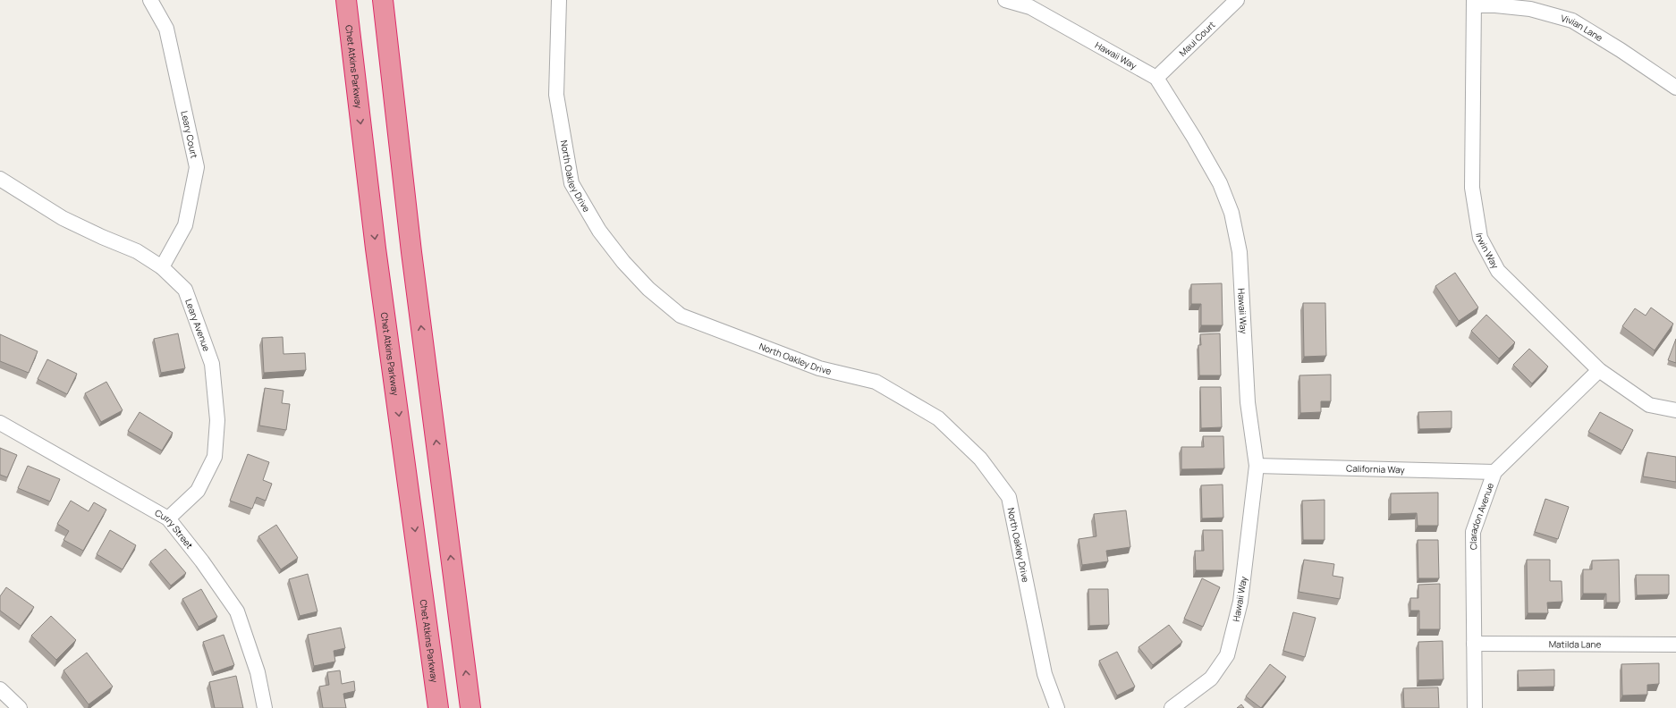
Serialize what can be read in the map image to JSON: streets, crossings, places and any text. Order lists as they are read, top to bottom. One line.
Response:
{"streets":{"highway":["Chet Atkins Parkway"],"street":["Vivian Lane","Maui Court","Hawaii Way","Leary Court","North Oakley Drive","Irwin Way","Leary Avenue","California Way","Claradon Avenue","Curry Street","Matilda Lane"]},"crossings":[["Vivian Lane","Irwin Way"],["Maui Court","Hawaii Way"],["Hawaii Way","California Way"],["Leary Court","Leary Avenue"],["Irwin Way","Claradon Avenue"],["Leary Avenue","Curry Street"],["California Way","Claradon Avenue"],["Claradon Avenue","Matilda Lane"]]}
